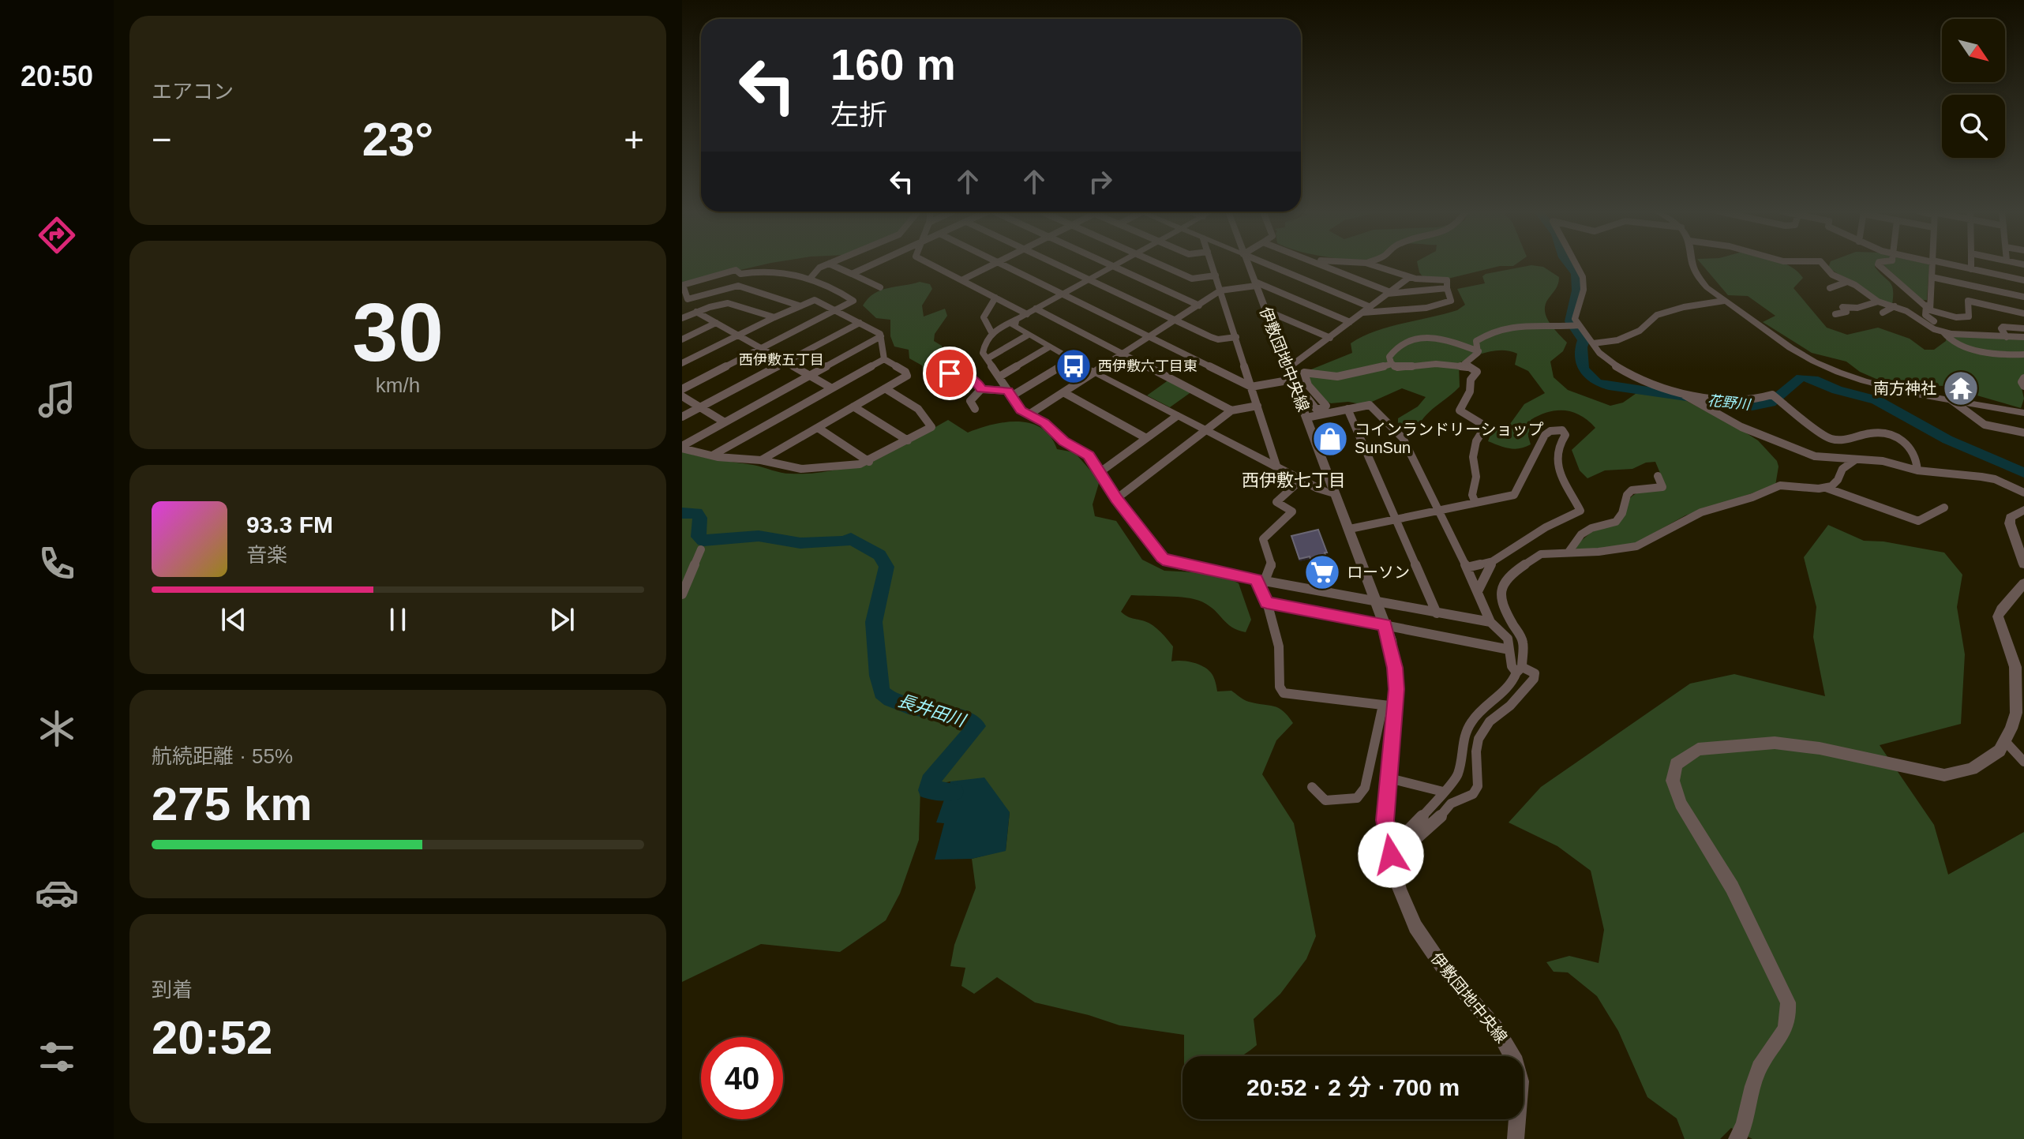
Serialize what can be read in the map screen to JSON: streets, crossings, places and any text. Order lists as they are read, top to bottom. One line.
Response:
{"streets":{"street":["伊敷団地中央線"]},"districts":["西伊敷五丁目","西伊敷七丁目"],"water":["花野川","長井田川"],"places":{"bus stop":["西伊敷六丁目東"],"temple":["南方神社"],"shop":["コインランドリーショップ SunSun"],"supermarket":["ローソン"]},"north":"bottom right","page":{"tabs":"20:50","tile":["エアコン",["30","km/h"],["航続距離 · 55%","275 km"],["到着","20:52"]],"turn":["160 m","左折"],"heat":["−","23°","+"],"song":["93.3 FM","音楽"],"limit":"40","trip":"20:52 · 2 分 · 700 m"}}
